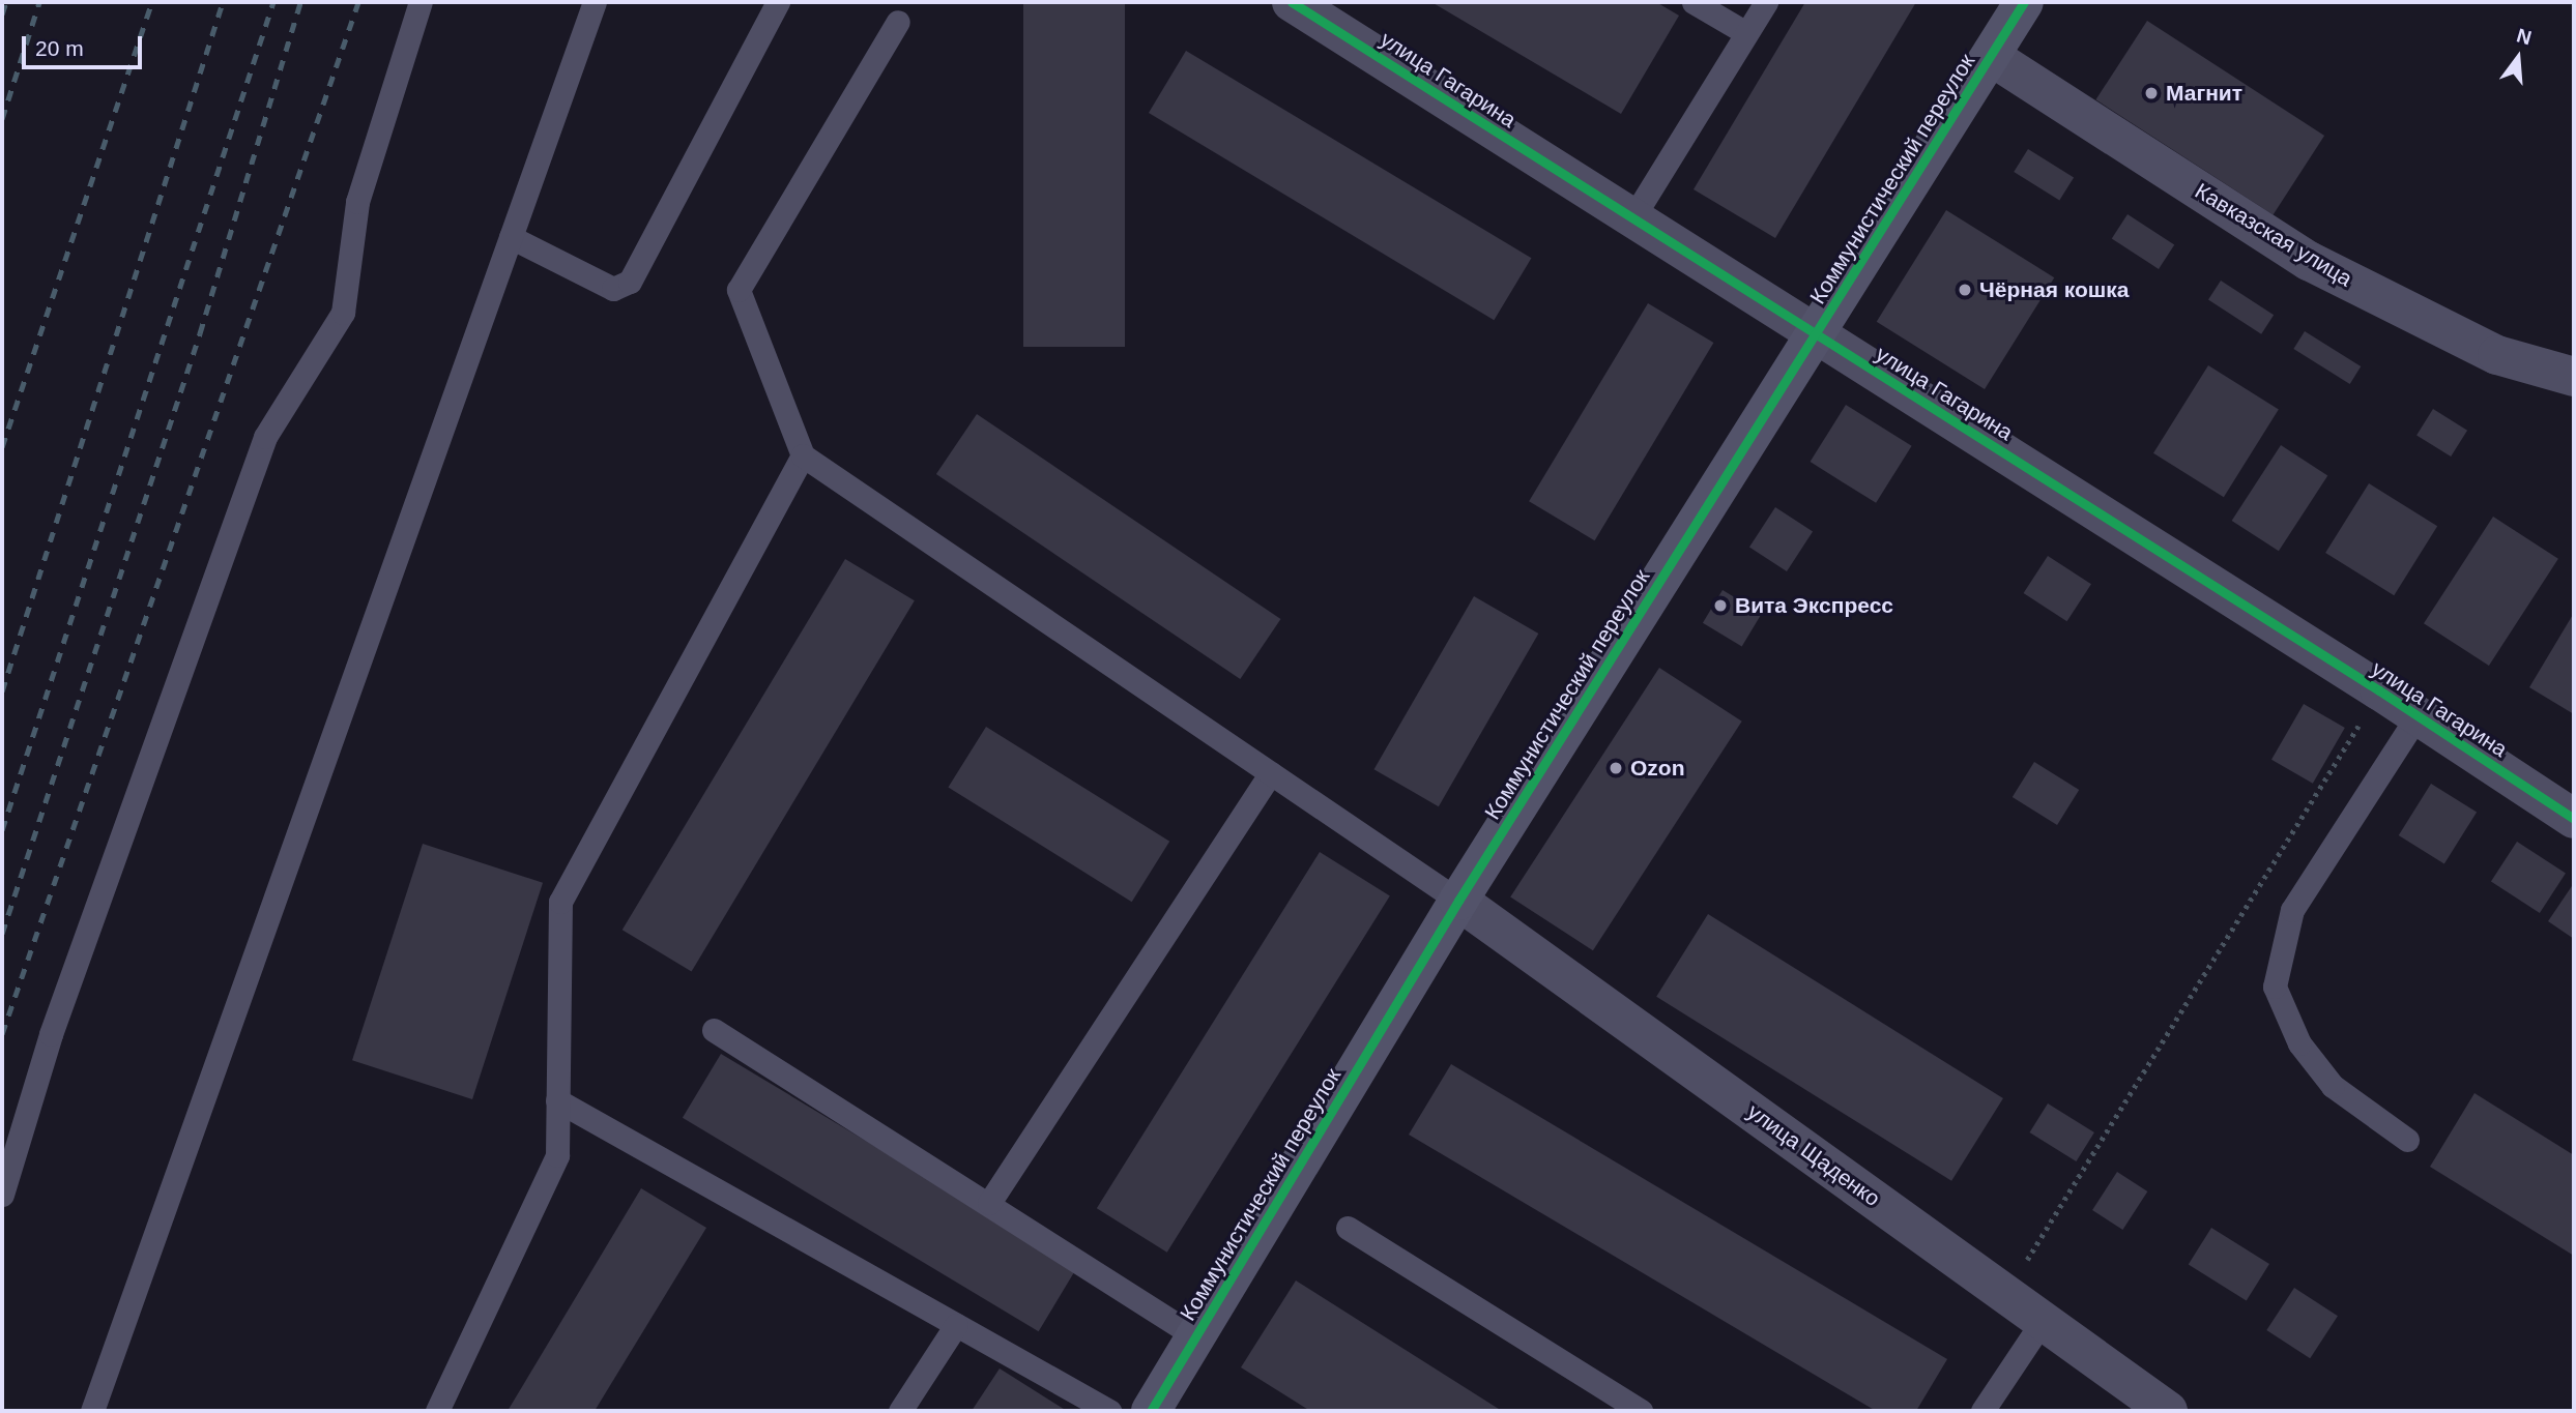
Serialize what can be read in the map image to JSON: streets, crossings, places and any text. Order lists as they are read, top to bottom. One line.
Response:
{"streets":{"street":["улица Гагарина","Коммунистический переулок","Кавказская улица","улица Щаденко"]},"crossings":[["улица Гагарина","Коммунистический переулок"],["Коммунистический переулок","Кавказская улица"],["Коммунистический переулок","улица Щаденко"]],"places":["Магнит","Чёрная кошка","Вита Экспресс","Ozon"],"scale_bar":"20 m","north":"top"}
